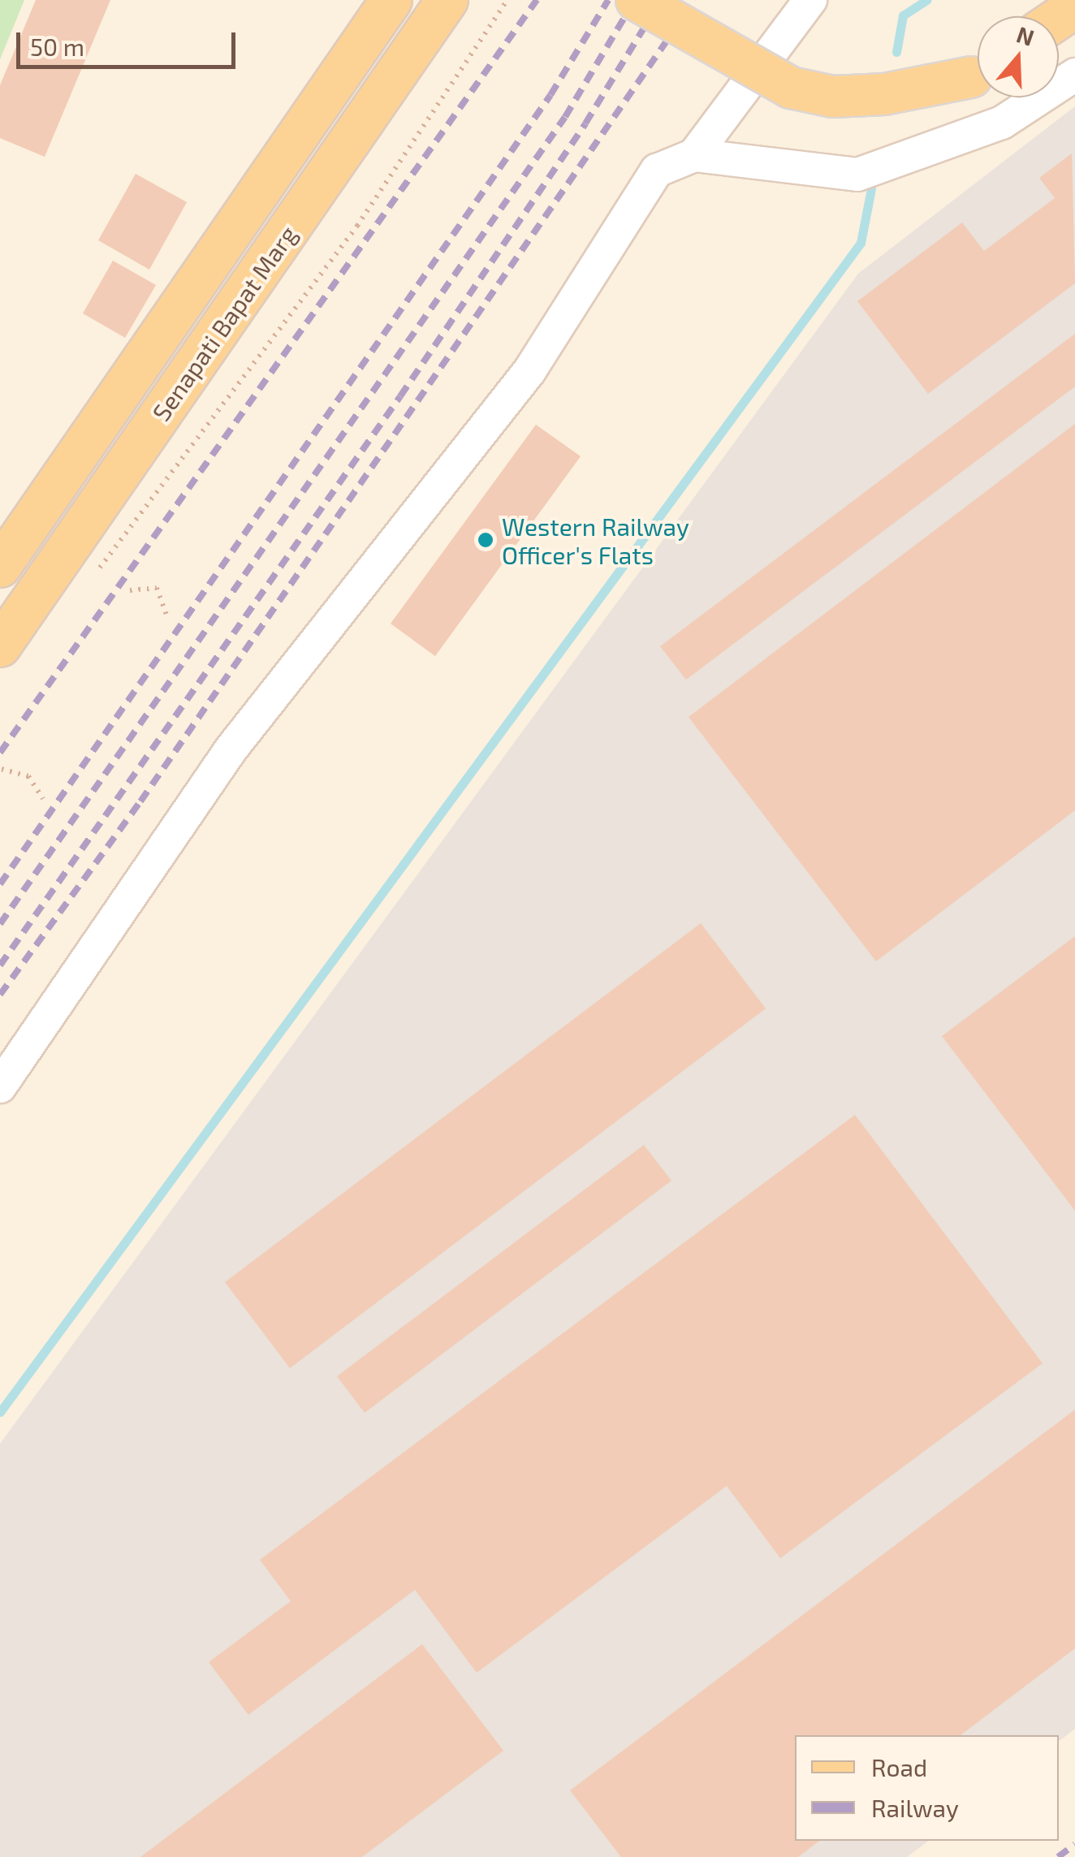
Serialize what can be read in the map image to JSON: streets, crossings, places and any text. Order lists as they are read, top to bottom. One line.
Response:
{"streets":{"main road":["Senapati Bapat Marg"]},"places":["Western Railway Officer's Flats"],"legend":["Road","Railway"],"scale_bar":"50 m","north":"top"}
